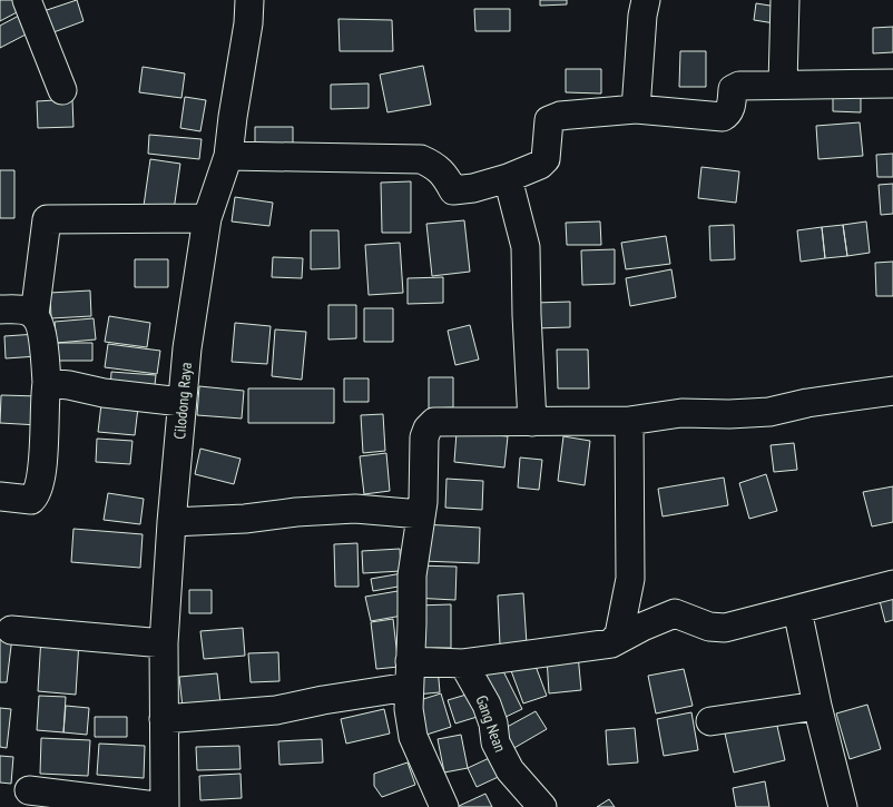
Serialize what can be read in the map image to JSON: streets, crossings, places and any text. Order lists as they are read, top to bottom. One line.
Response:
{"streets":{"street":["Cilodong Raya","Gang Nean"]}}
